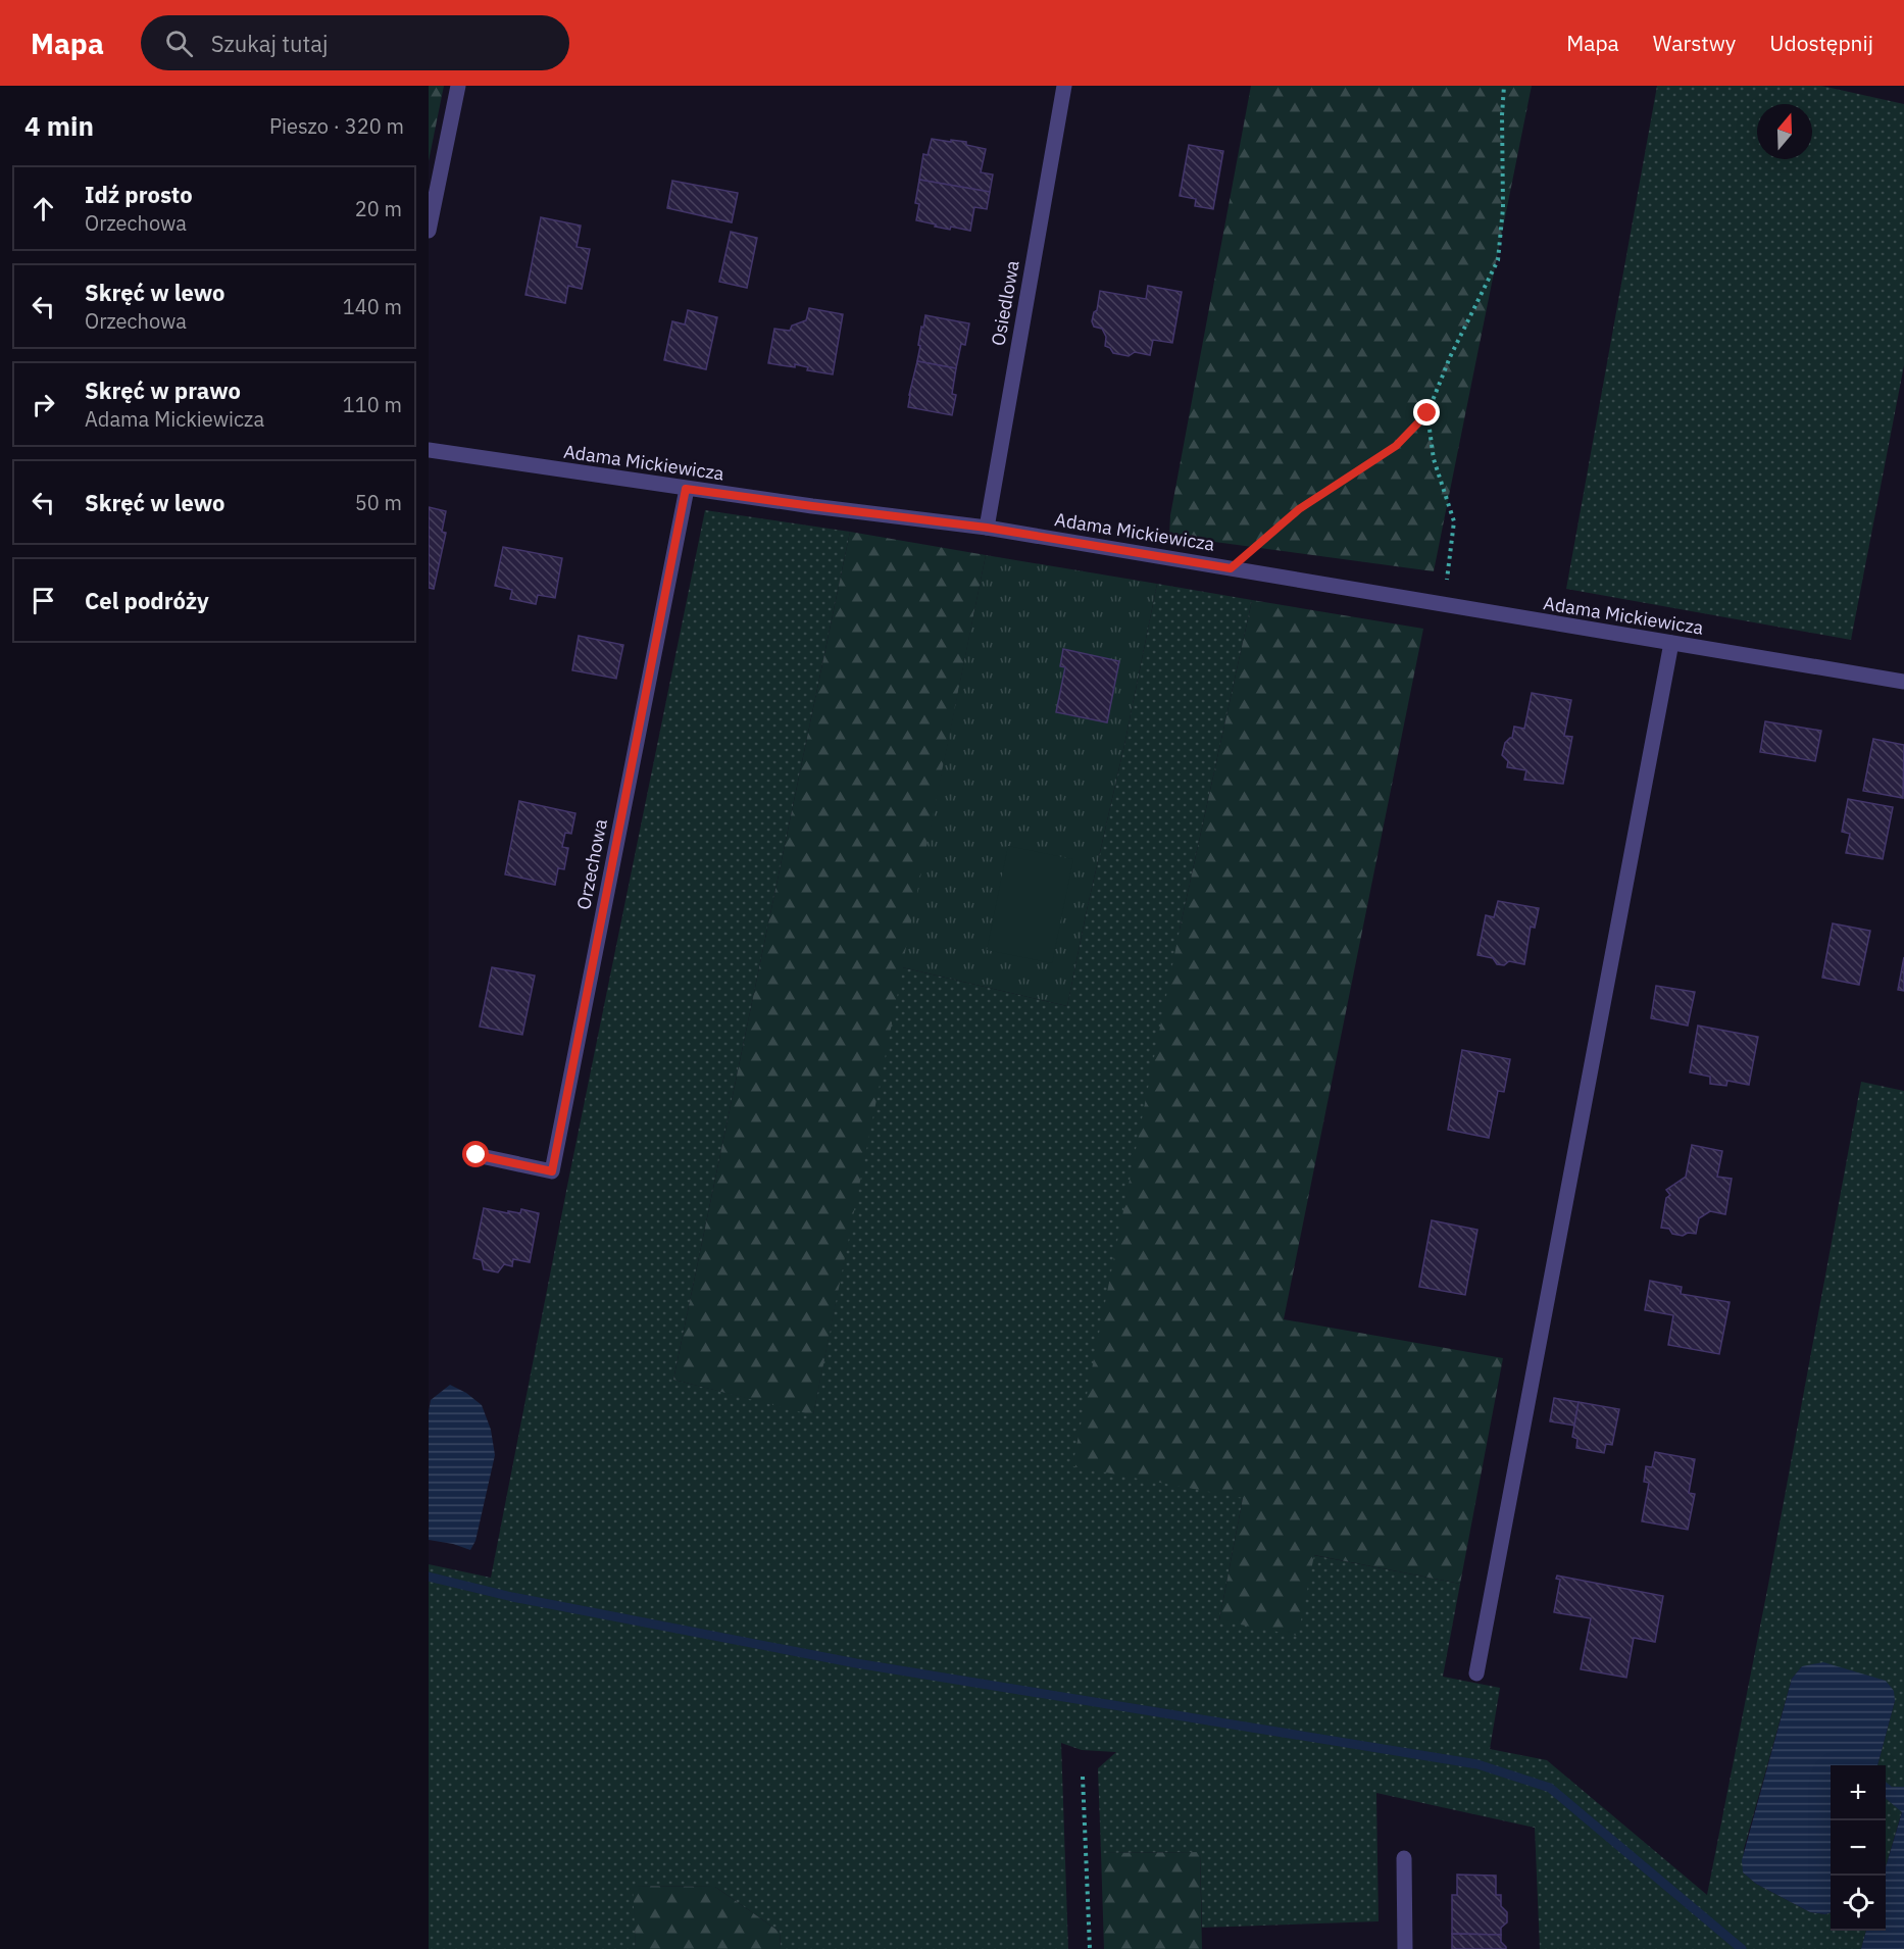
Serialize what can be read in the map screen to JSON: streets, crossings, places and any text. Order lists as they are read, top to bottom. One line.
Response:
{"streets":{"street":["Osiedlowa","Adama Mickiewicza","Orzechowa"]},"crossings":[["Osiedlowa","Adama Mickiewicza"],["Adama Mickiewicza","Orzechowa"]],"north":"top","page":{"header":"Mapa","search":"Szukaj tutaj","nav":["Mapa","Warstwy","Udostępnij"],"heading":["4 min","Pieszo · 320 m"],"list":[["Idź prosto","Orzechowa","20 m"],["Skręć w lewo","Orzechowa","140 m"],["Skręć w prawo","Adama Mickiewicza","110 m"],["Skręć w lewo","50 m"],"Cel podróży"],"map_buttons":["+","−"]}}
